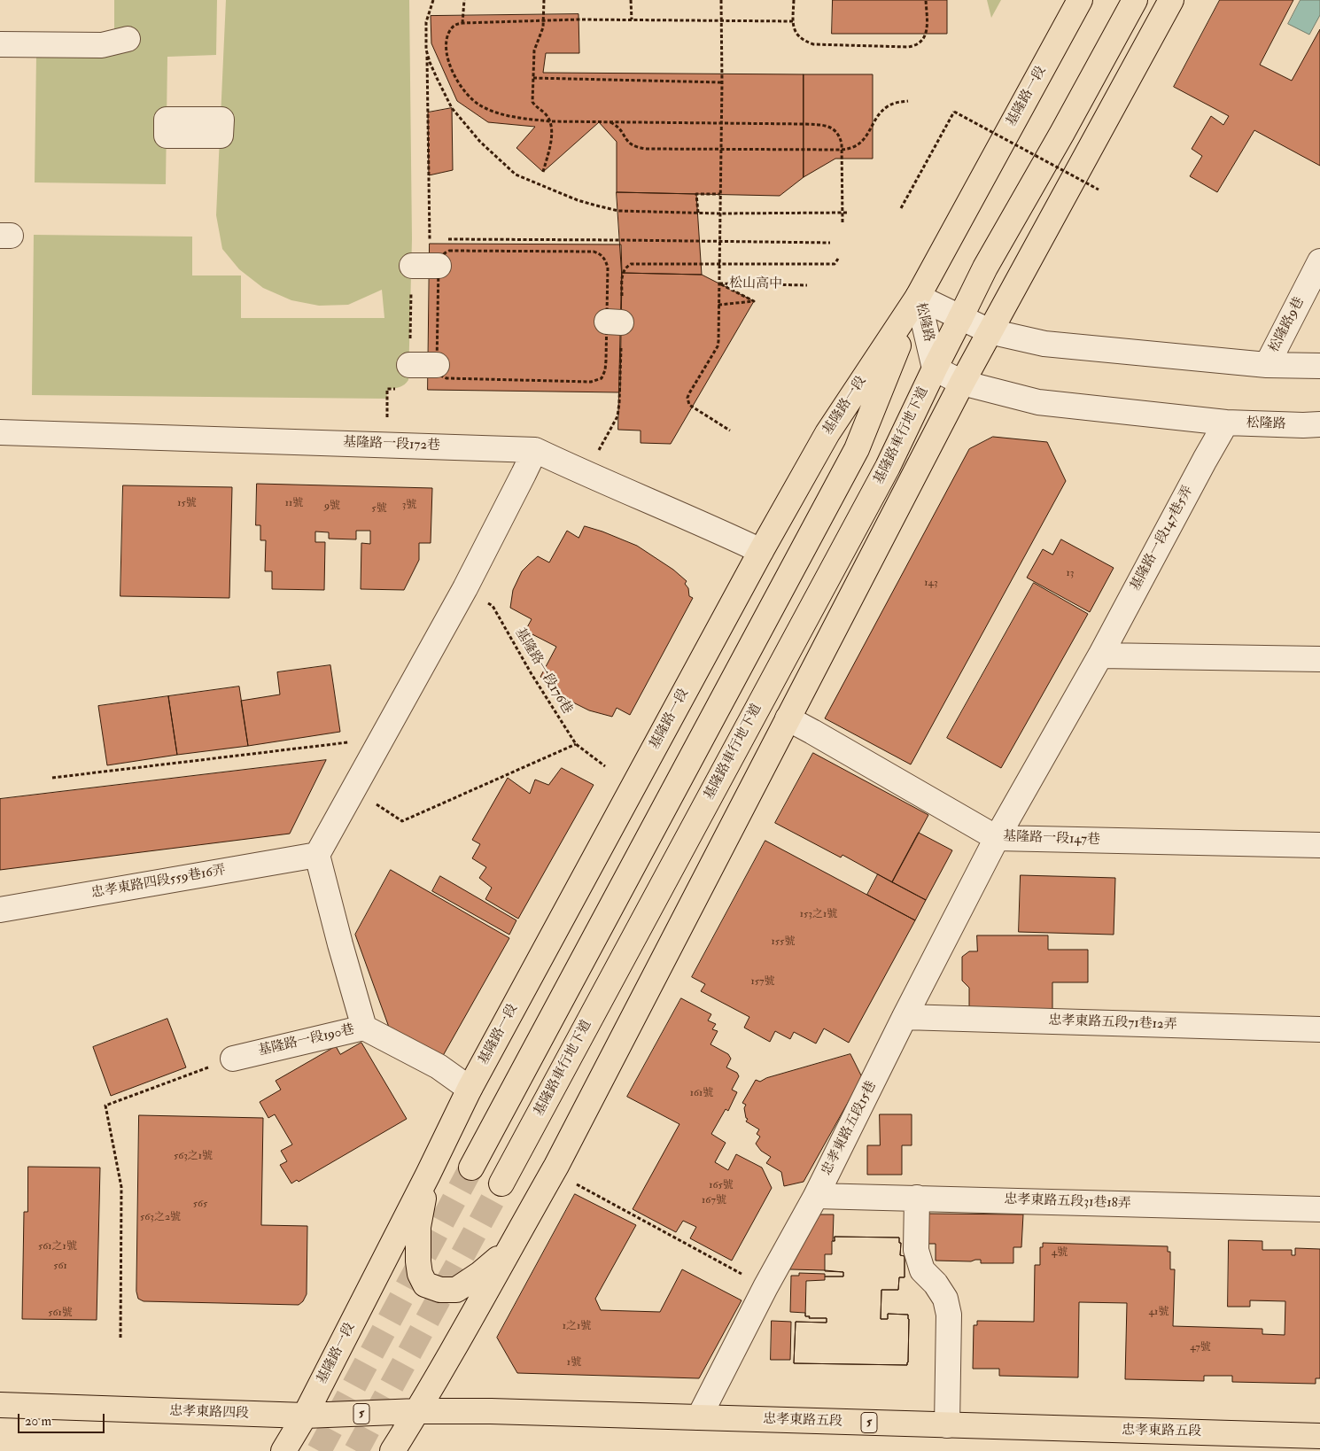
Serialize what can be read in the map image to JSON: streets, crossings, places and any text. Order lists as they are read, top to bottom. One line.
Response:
{"streets":{"main road":["基隆路一段","基隆路車行地下道","忠孝東路四段","5","忠孝東路五段"],"street":["松隆路","松隆路9巷","基隆路一段172巷","基隆路一段147巷5弄","基隆路一段147巷","忠孝東路四段559巷16弄","忠孝東路五段71巷12弄","基隆路一段190巷","忠孝東路五段15巷","忠孝東路五段31巷18弄"],"path":["松山高中","基隆路一段176巷"]},"crossings":[["基隆路一段","松隆路"],["基隆路一段","基隆路一段172巷"],["基隆路一段","基隆路一段190巷"],["基隆路一段","忠孝東路四段"],["松隆路","松隆路9巷"],["松隆路","基隆路車行地下道"],["松隆路","基隆路一段147巷5弄"],["基隆路一段147巷5弄","基隆路一段147巷"],["基隆路一段147巷5弄","忠孝東路五段15巷"],["基隆路一段147巷","忠孝東路五段15巷"],["忠孝東路五段71巷12弄","忠孝東路五段15巷"],["忠孝東路五段15巷","忠孝東路五段31巷18弄"],["忠孝東路五段15巷","忠孝東路五段"],["忠孝東路四段","忠孝東路五段"]],"house_numbers":["15號","11號","3號","9號","5號","13","143","153之1號","155號","157號","161號","563之1號","165號","167號","565","563之2號","561之1號","4號","561","41號","561號","1之1號","47號","1號"],"scale_bar":"20 m"}
